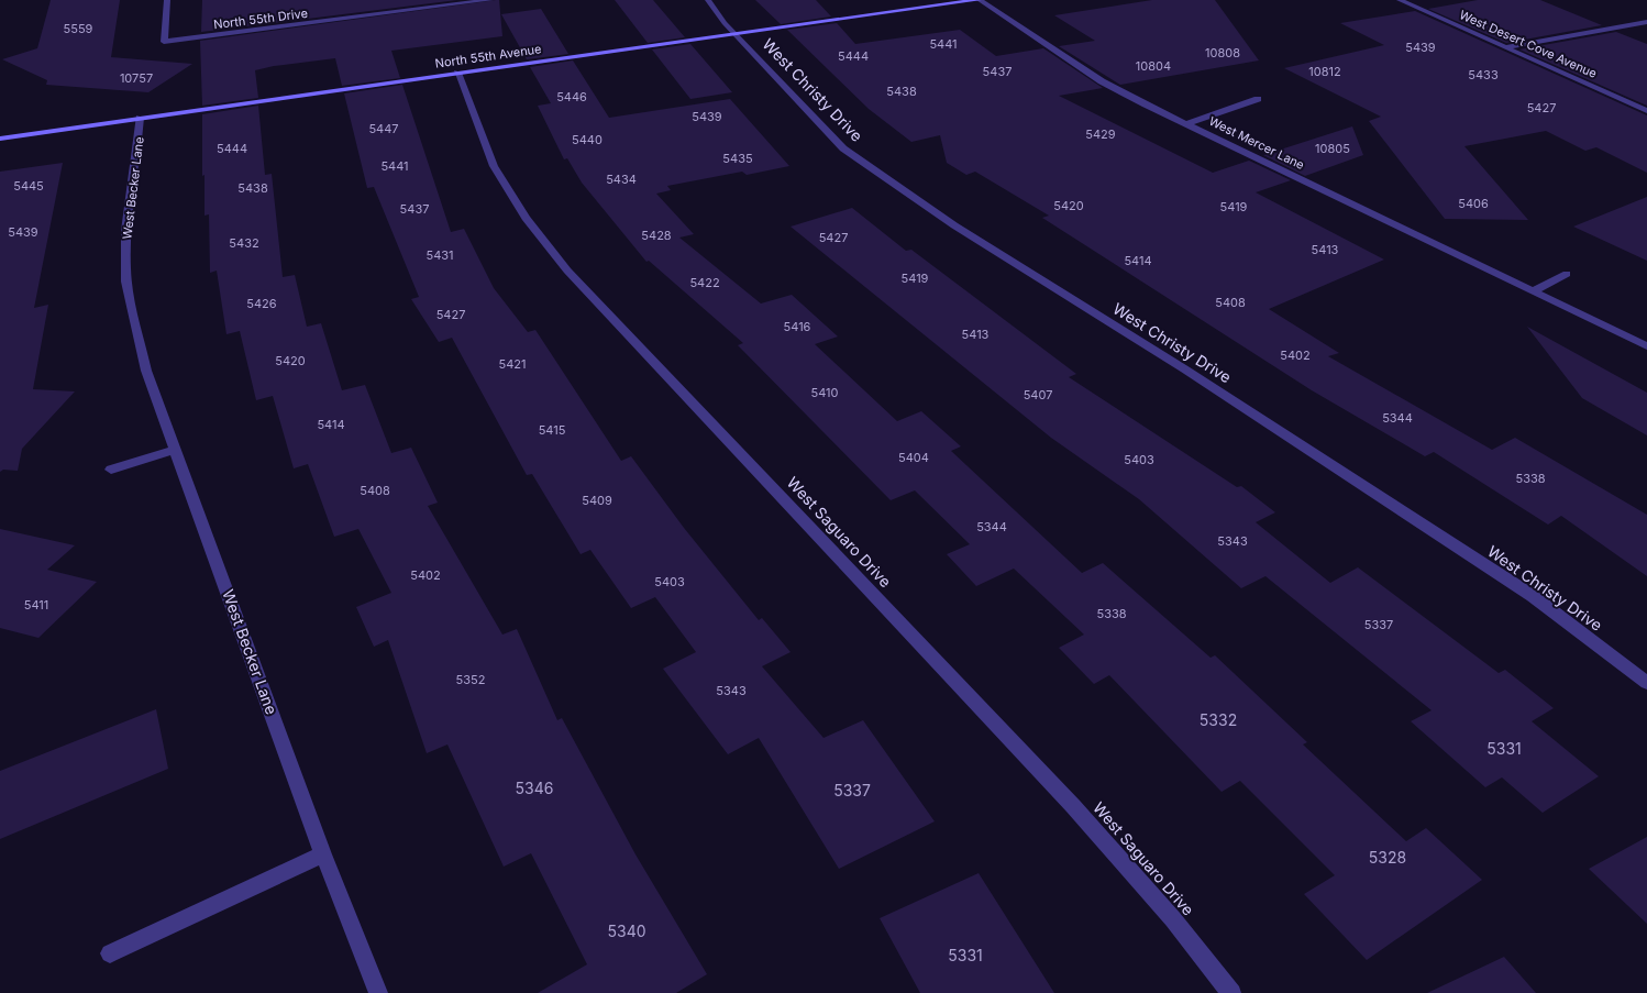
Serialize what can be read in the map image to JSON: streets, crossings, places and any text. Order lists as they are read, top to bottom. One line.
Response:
{"streets":{"street":["North 55th Drive","West Desert Cove Avenue","North 55th Avenue","West Christy Drive","West Mercer Lane","West Becker Lane","West Saguaro Drive"]},"crossings":[["North 55th Avenue","West Christy Drive"],["North 55th Avenue","West Mercer Lane"],["North 55th Avenue","West Becker Lane"],["North 55th Avenue","West Saguaro Drive"]],"house_numbers":["5559","5441","5439","10808","5444","10804","5437","10812","5433","10757","5438","5446","5427","5439","5447","5429","5440","5444","10805","5435","5441","5434","5445","5438","5406","5420","5419","5437","5439","5428","5427","5432","5413","5431","5414","5419","5422","5408","5426","5427","5416","5413","5402","5420","5421","5410","5407","5344","5414","5415","5404","5403","5338","5408","5409","5344","5343","5402","5403","5411","5338","5337","5352","5343","5332","5331","5346","5337","5328","5340","5331"]}
